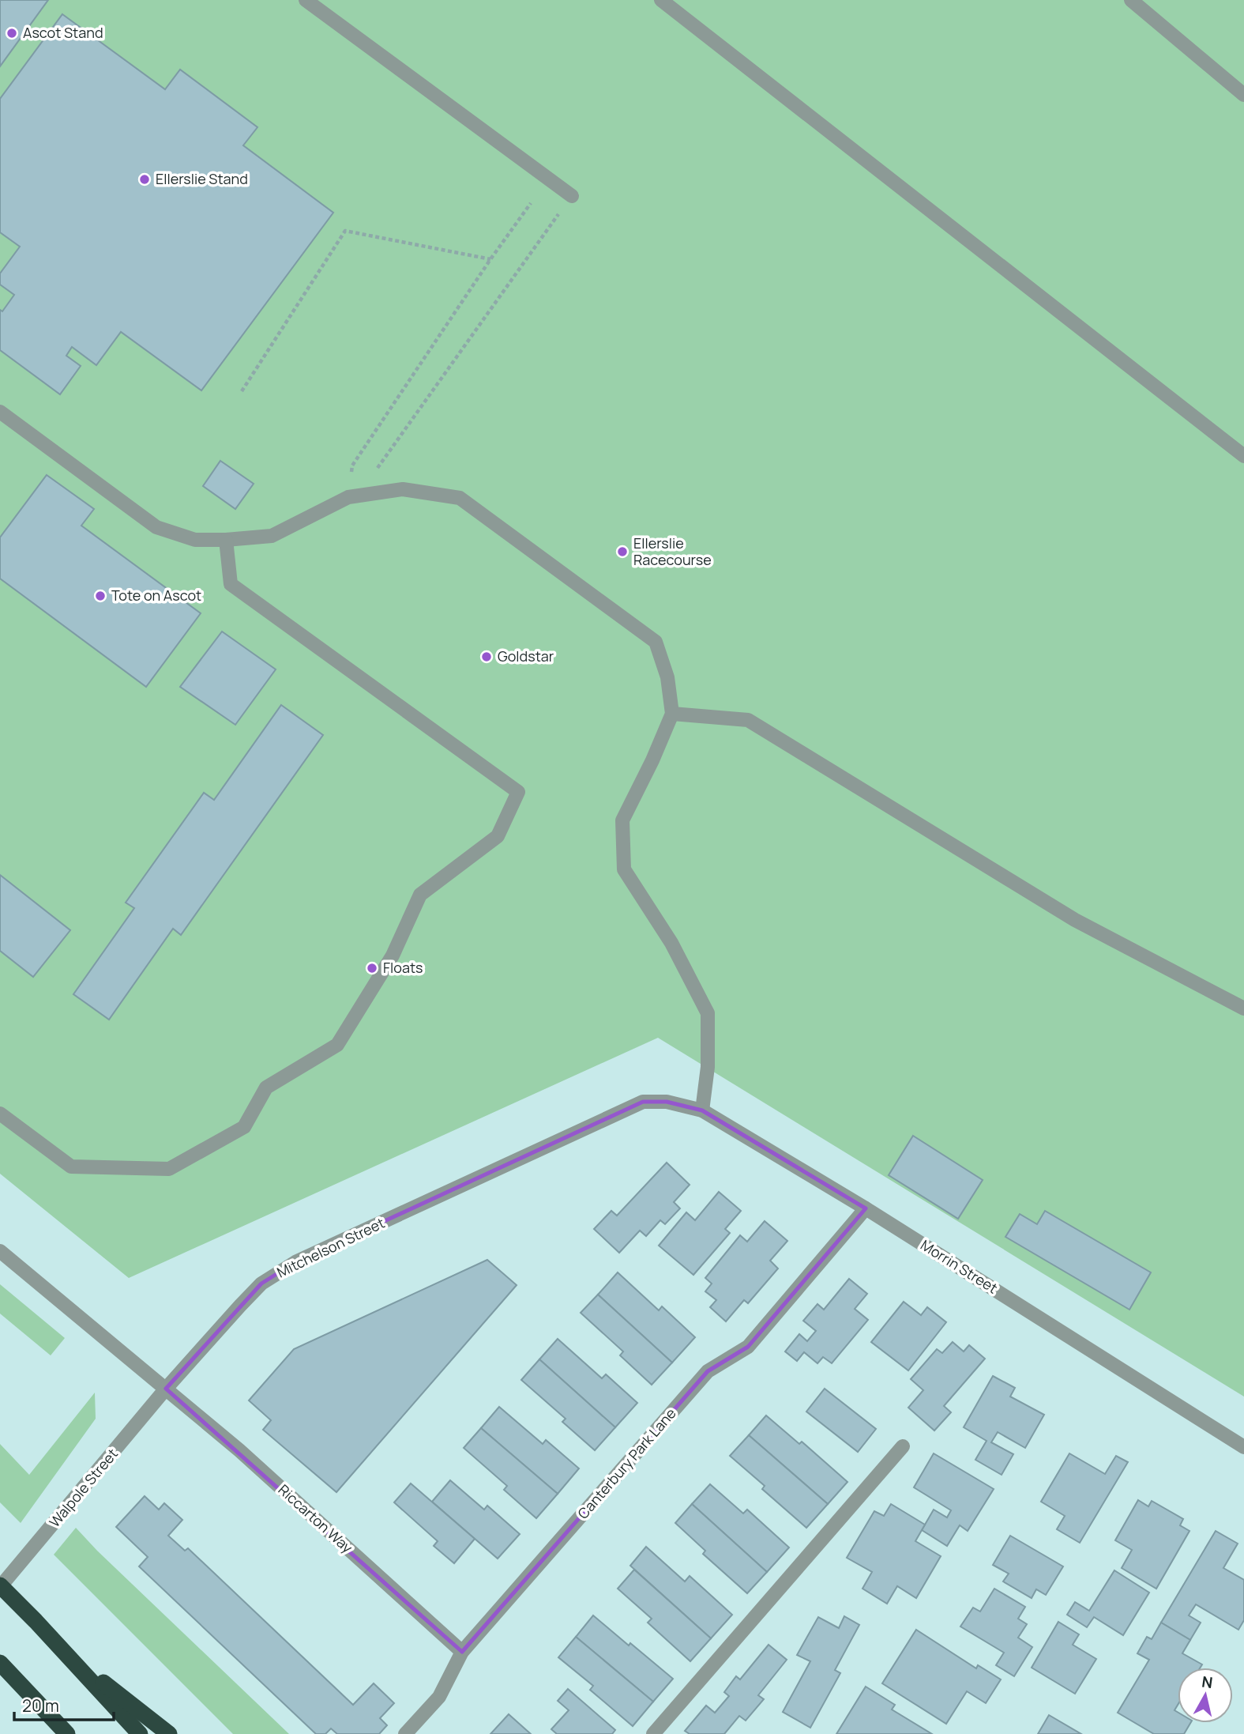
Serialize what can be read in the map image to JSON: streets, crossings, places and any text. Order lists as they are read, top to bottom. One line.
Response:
{"streets":{"street":["Mitchelson Street","Morrin Street","Canterbury Park Lane","Walpole Street","Riccarton Way"]},"crossings":[["Mitchelson Street","Morrin Street"],["Mitchelson Street","Walpole Street"],["Mitchelson Street","Riccarton Way"],["Morrin Street","Canterbury Park Lane"],["Canterbury Park Lane","Riccarton Way"],["Walpole Street","Riccarton Way"]],"places":["Ascot Stand","Ellerslie Stand","Ellerslie Racecourse","Tote on Ascot","Goldstar","Floats"],"scale_bar":"20 m","north":"top"}
